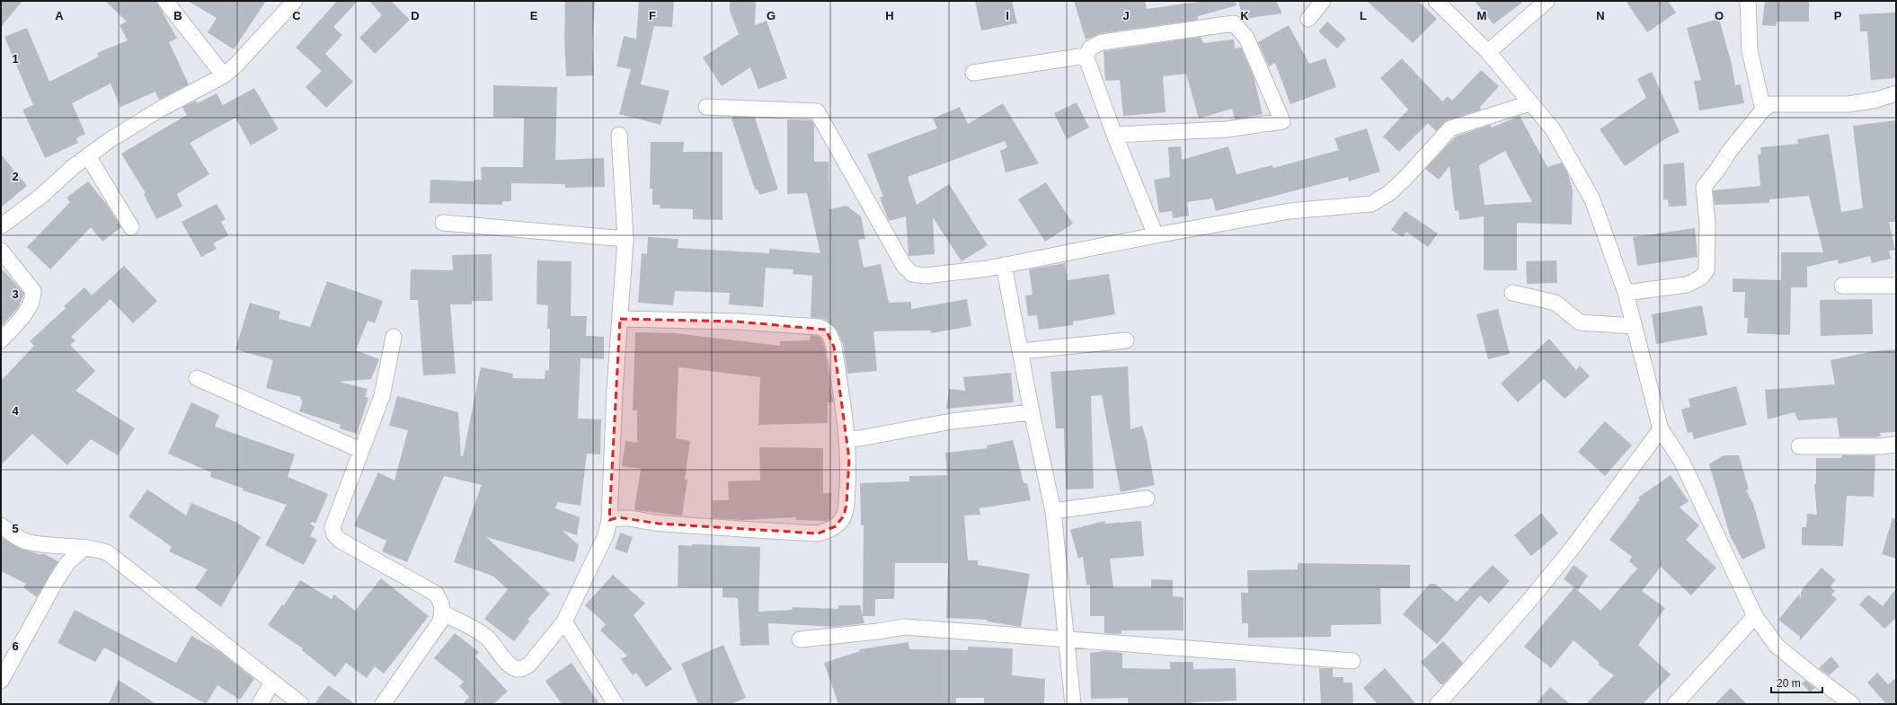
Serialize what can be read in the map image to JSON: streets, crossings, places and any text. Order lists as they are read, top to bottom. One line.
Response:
{"scale_bar":"20 m","grid":{"columns":["A","B","C","D","E","F","G","H","I","J","K","L","M","N","O","P"],"rows":["1","2","3","4","5","6"]}}
